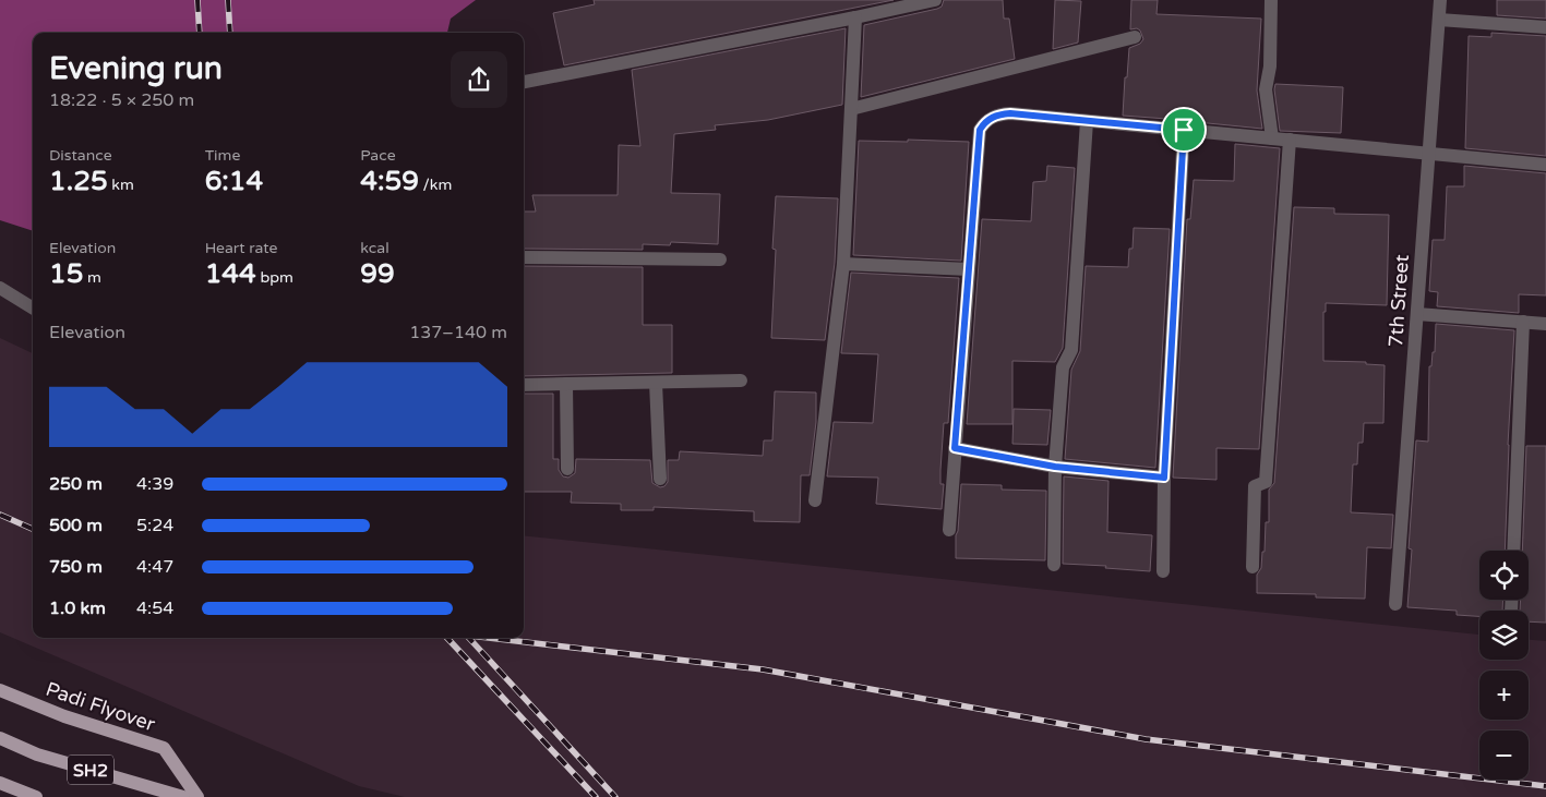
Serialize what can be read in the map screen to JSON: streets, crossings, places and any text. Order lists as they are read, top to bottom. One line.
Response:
{"streets":{"main road":["Padi Flyover","SH2"],"street":["7th Street"]},"page":{"heading":["Evening run","18:22 · 5 × 250 m"],"stats":[["Distance","1.25 km"],["Time","6:14"],["Pace","4:59 /km"],["Elevation","15 m"],["Heart rate","144 bpm"],["kcal","99"]],"chart":["Elevation","137–140 m"],"list":[{"name":"250 m","note":"4:39"},{"name":"500 m","note":"5:24"},{"name":"750 m","note":"4:47"},{"name":"1.0 km","note":"4:54"}],"map_buttons":["+","−"]}}
